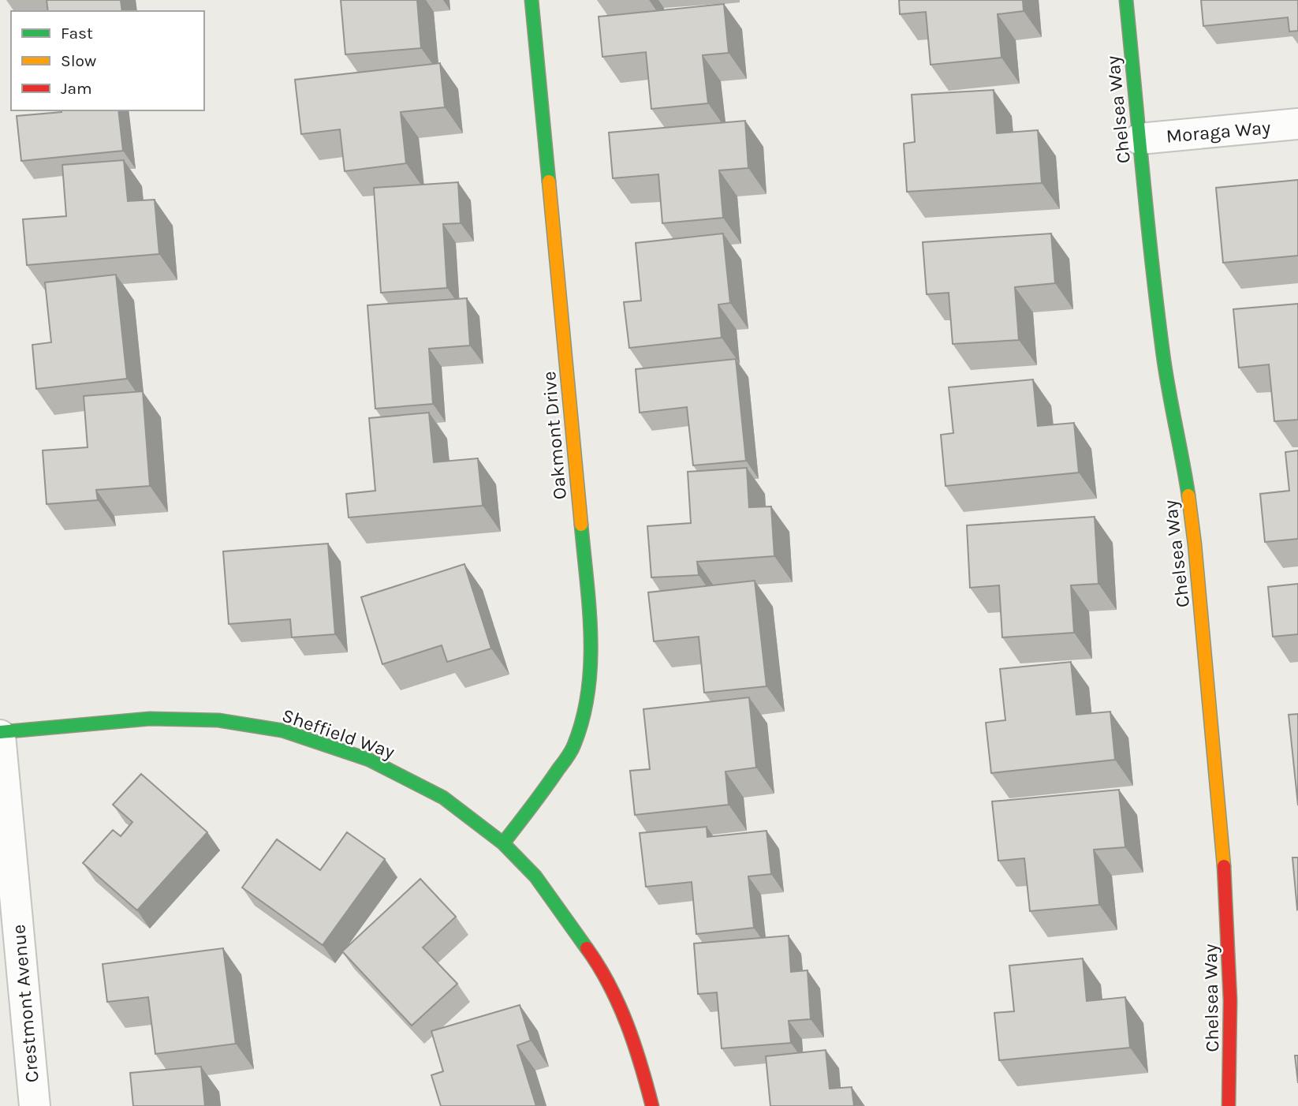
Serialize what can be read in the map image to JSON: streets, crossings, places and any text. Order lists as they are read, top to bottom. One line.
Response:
{"streets":{"street":["Chelsea Way","Moraga Way","Oakmont Drive","Sheffield Way","Crestmont Avenue"]},"crossings":[["Chelsea Way","Moraga Way"],["Oakmont Drive","Sheffield Way"],["Sheffield Way","Crestmont Avenue"]],"legend":["Fast","Slow","Jam"]}
